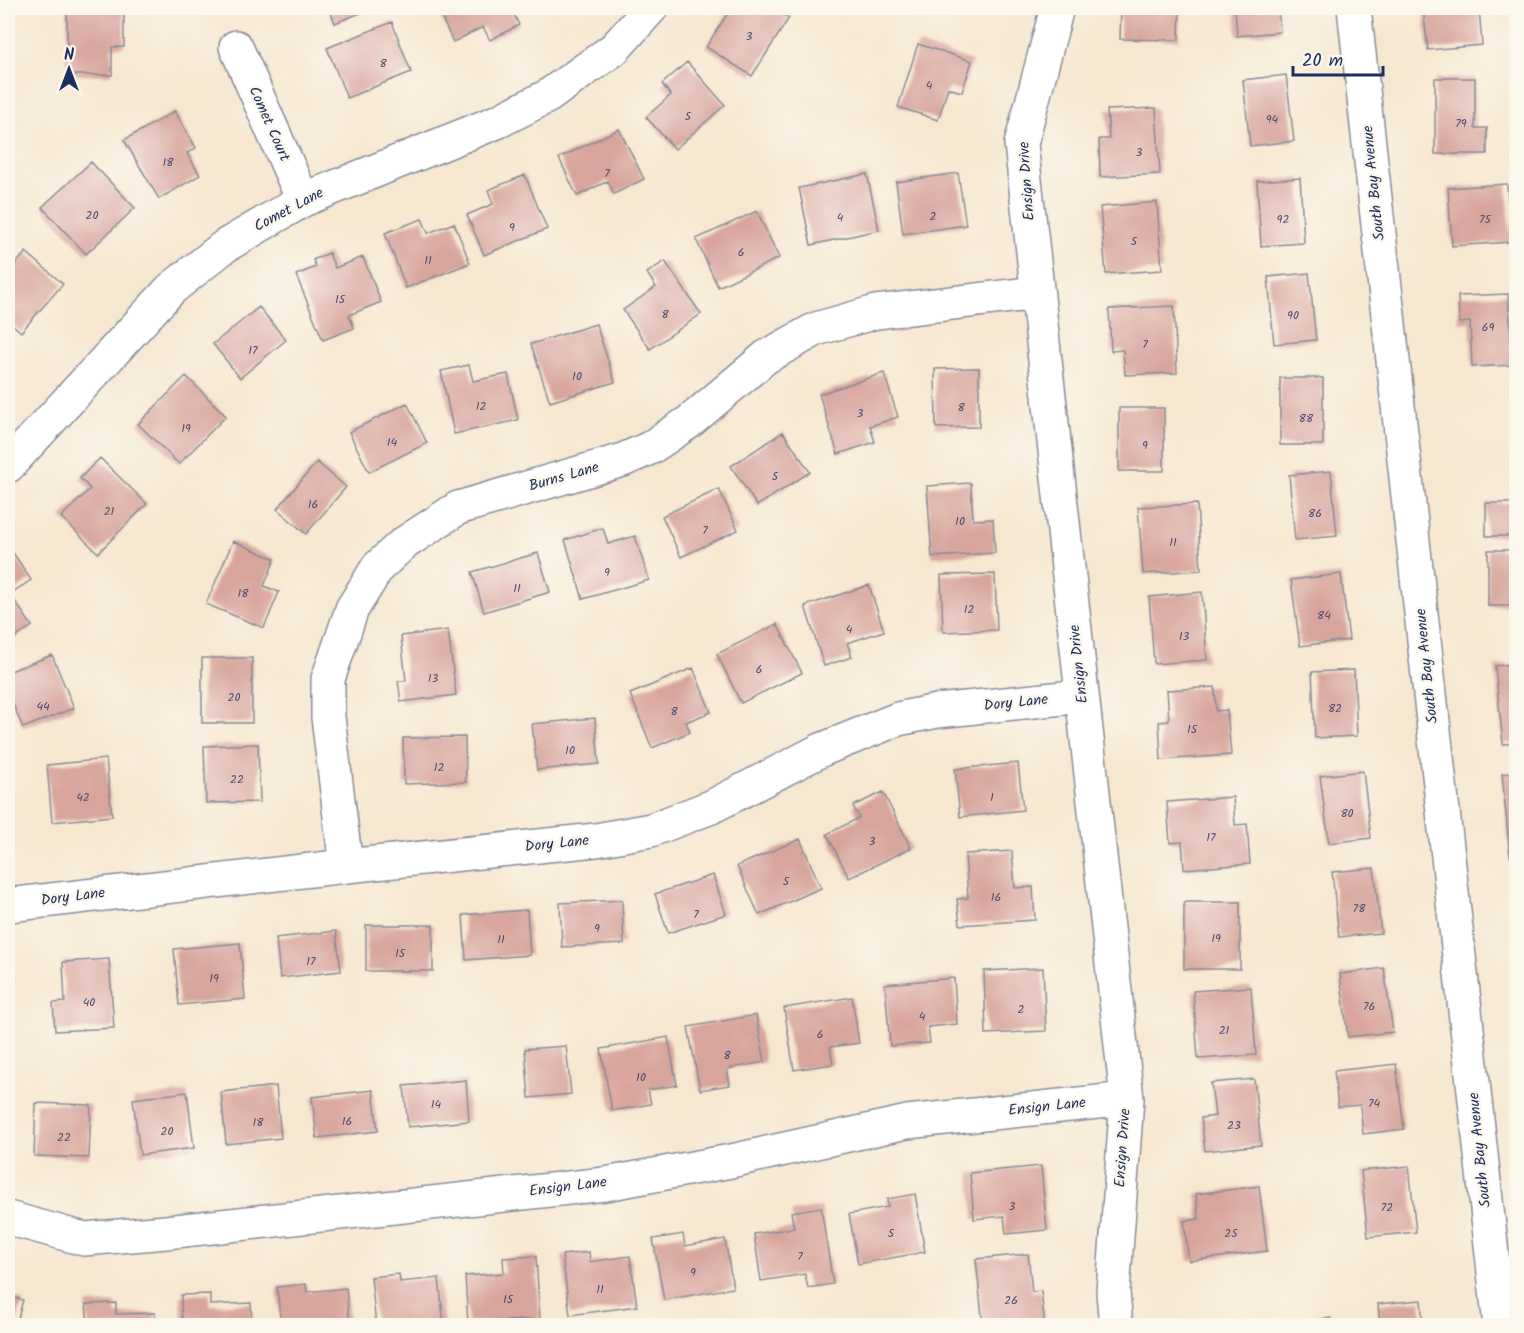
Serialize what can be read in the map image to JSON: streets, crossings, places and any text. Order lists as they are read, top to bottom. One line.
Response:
{"streets":{"street":["Comet Court","Ensign Drive","South Bay Avenue","Comet Lane","Burns Lane","Dory Lane","Ensign Lane"]},"crossings":[["Comet Court","Comet Lane"],["Ensign Drive","Burns Lane"],["Ensign Drive","Dory Lane"],["Ensign Drive","Ensign Lane"],["Burns Lane","Dory Lane"]],"house_numbers":["3","8","4","5","94","79","3","18","7","20","2","4","92","75","9","5","6","11","15","8","90","69","7","17","10","12","8","3","88","19","14","9","5","16","21","86","10","7","11","9","11","18","12","84","4","13","6","13","20","44","82","8","15","10","12","22","42","1","80","17","3","5","16","78","7","9","19","11","15","17","19","40","76","2","4","21","6","8","10","74","14","16","18","23","20","22","3","72","5","25","7","9","11","15","26"],"scale_bar":"20 m","north":"top"}
